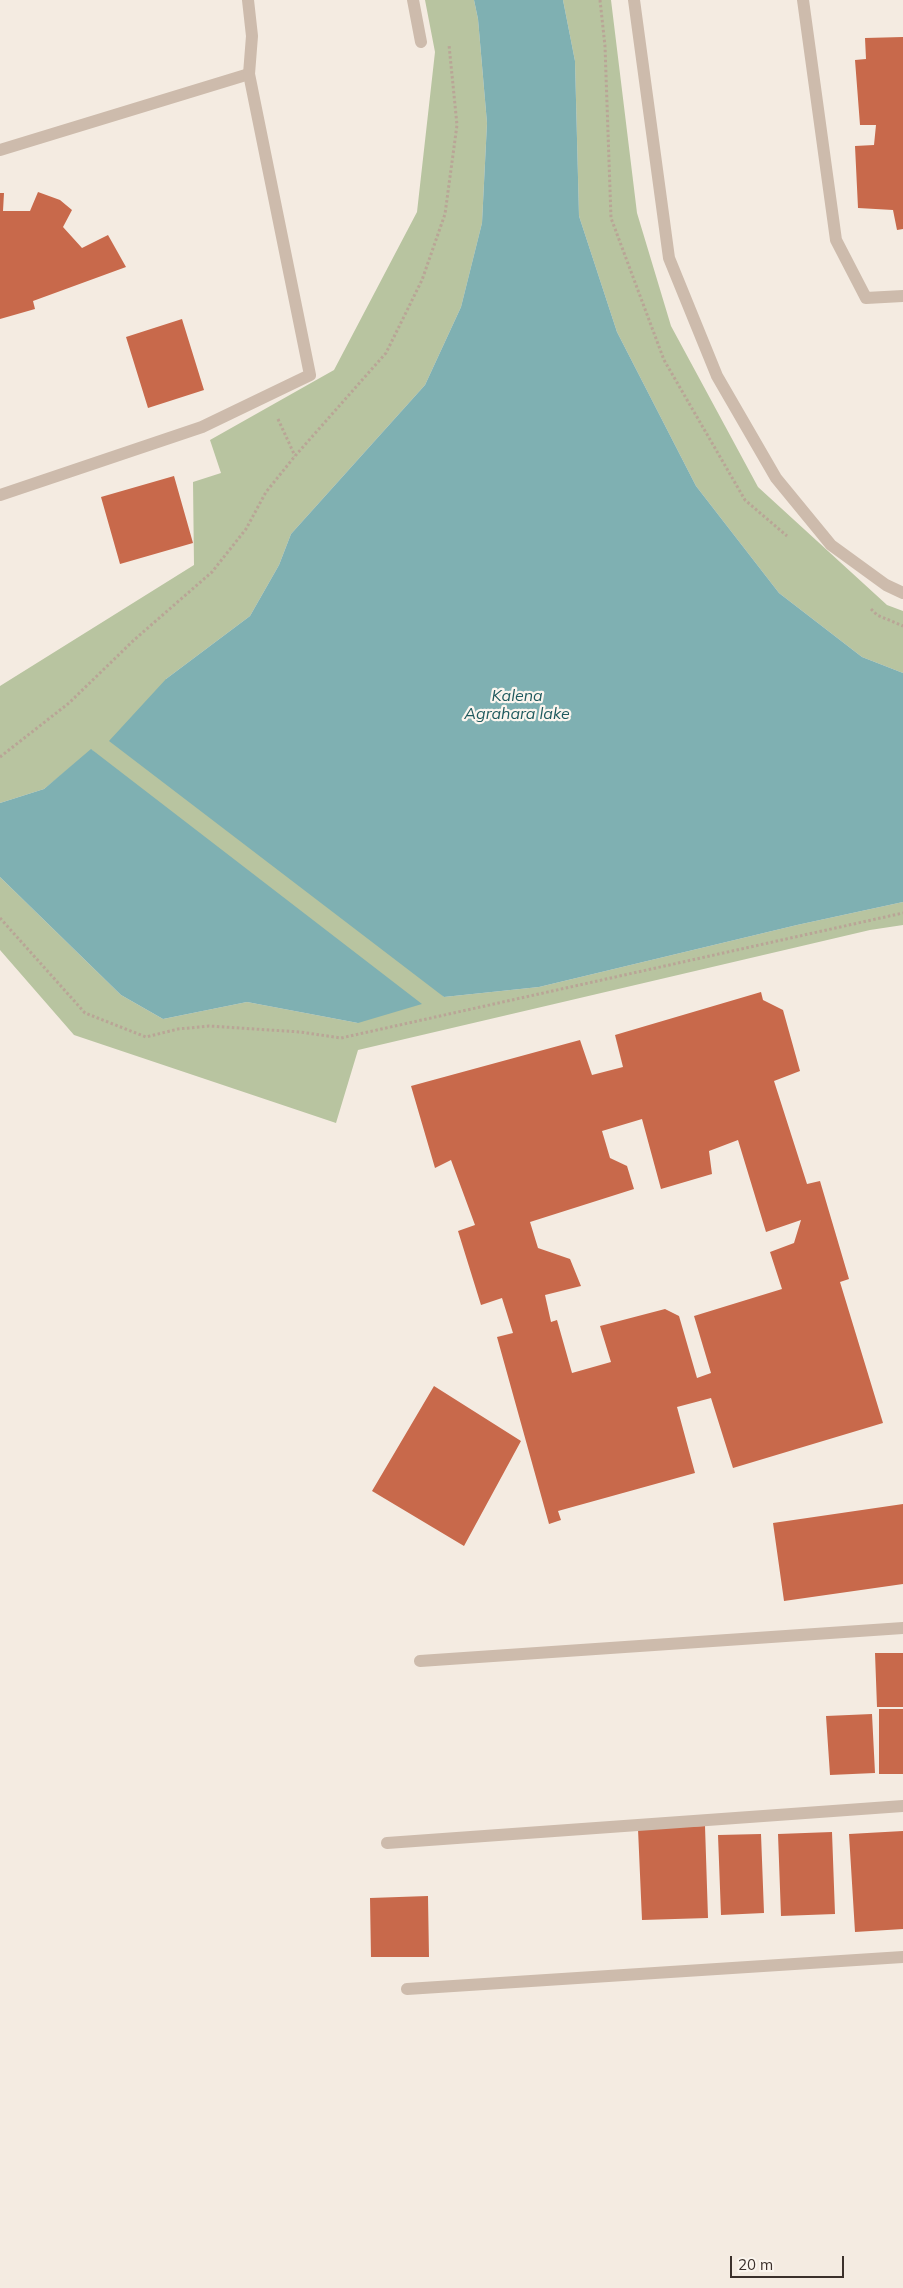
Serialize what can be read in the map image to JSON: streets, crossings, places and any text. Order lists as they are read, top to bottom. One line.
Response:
{"water":["Kalena Agrahara lake"],"scale_bar":"20 m"}
